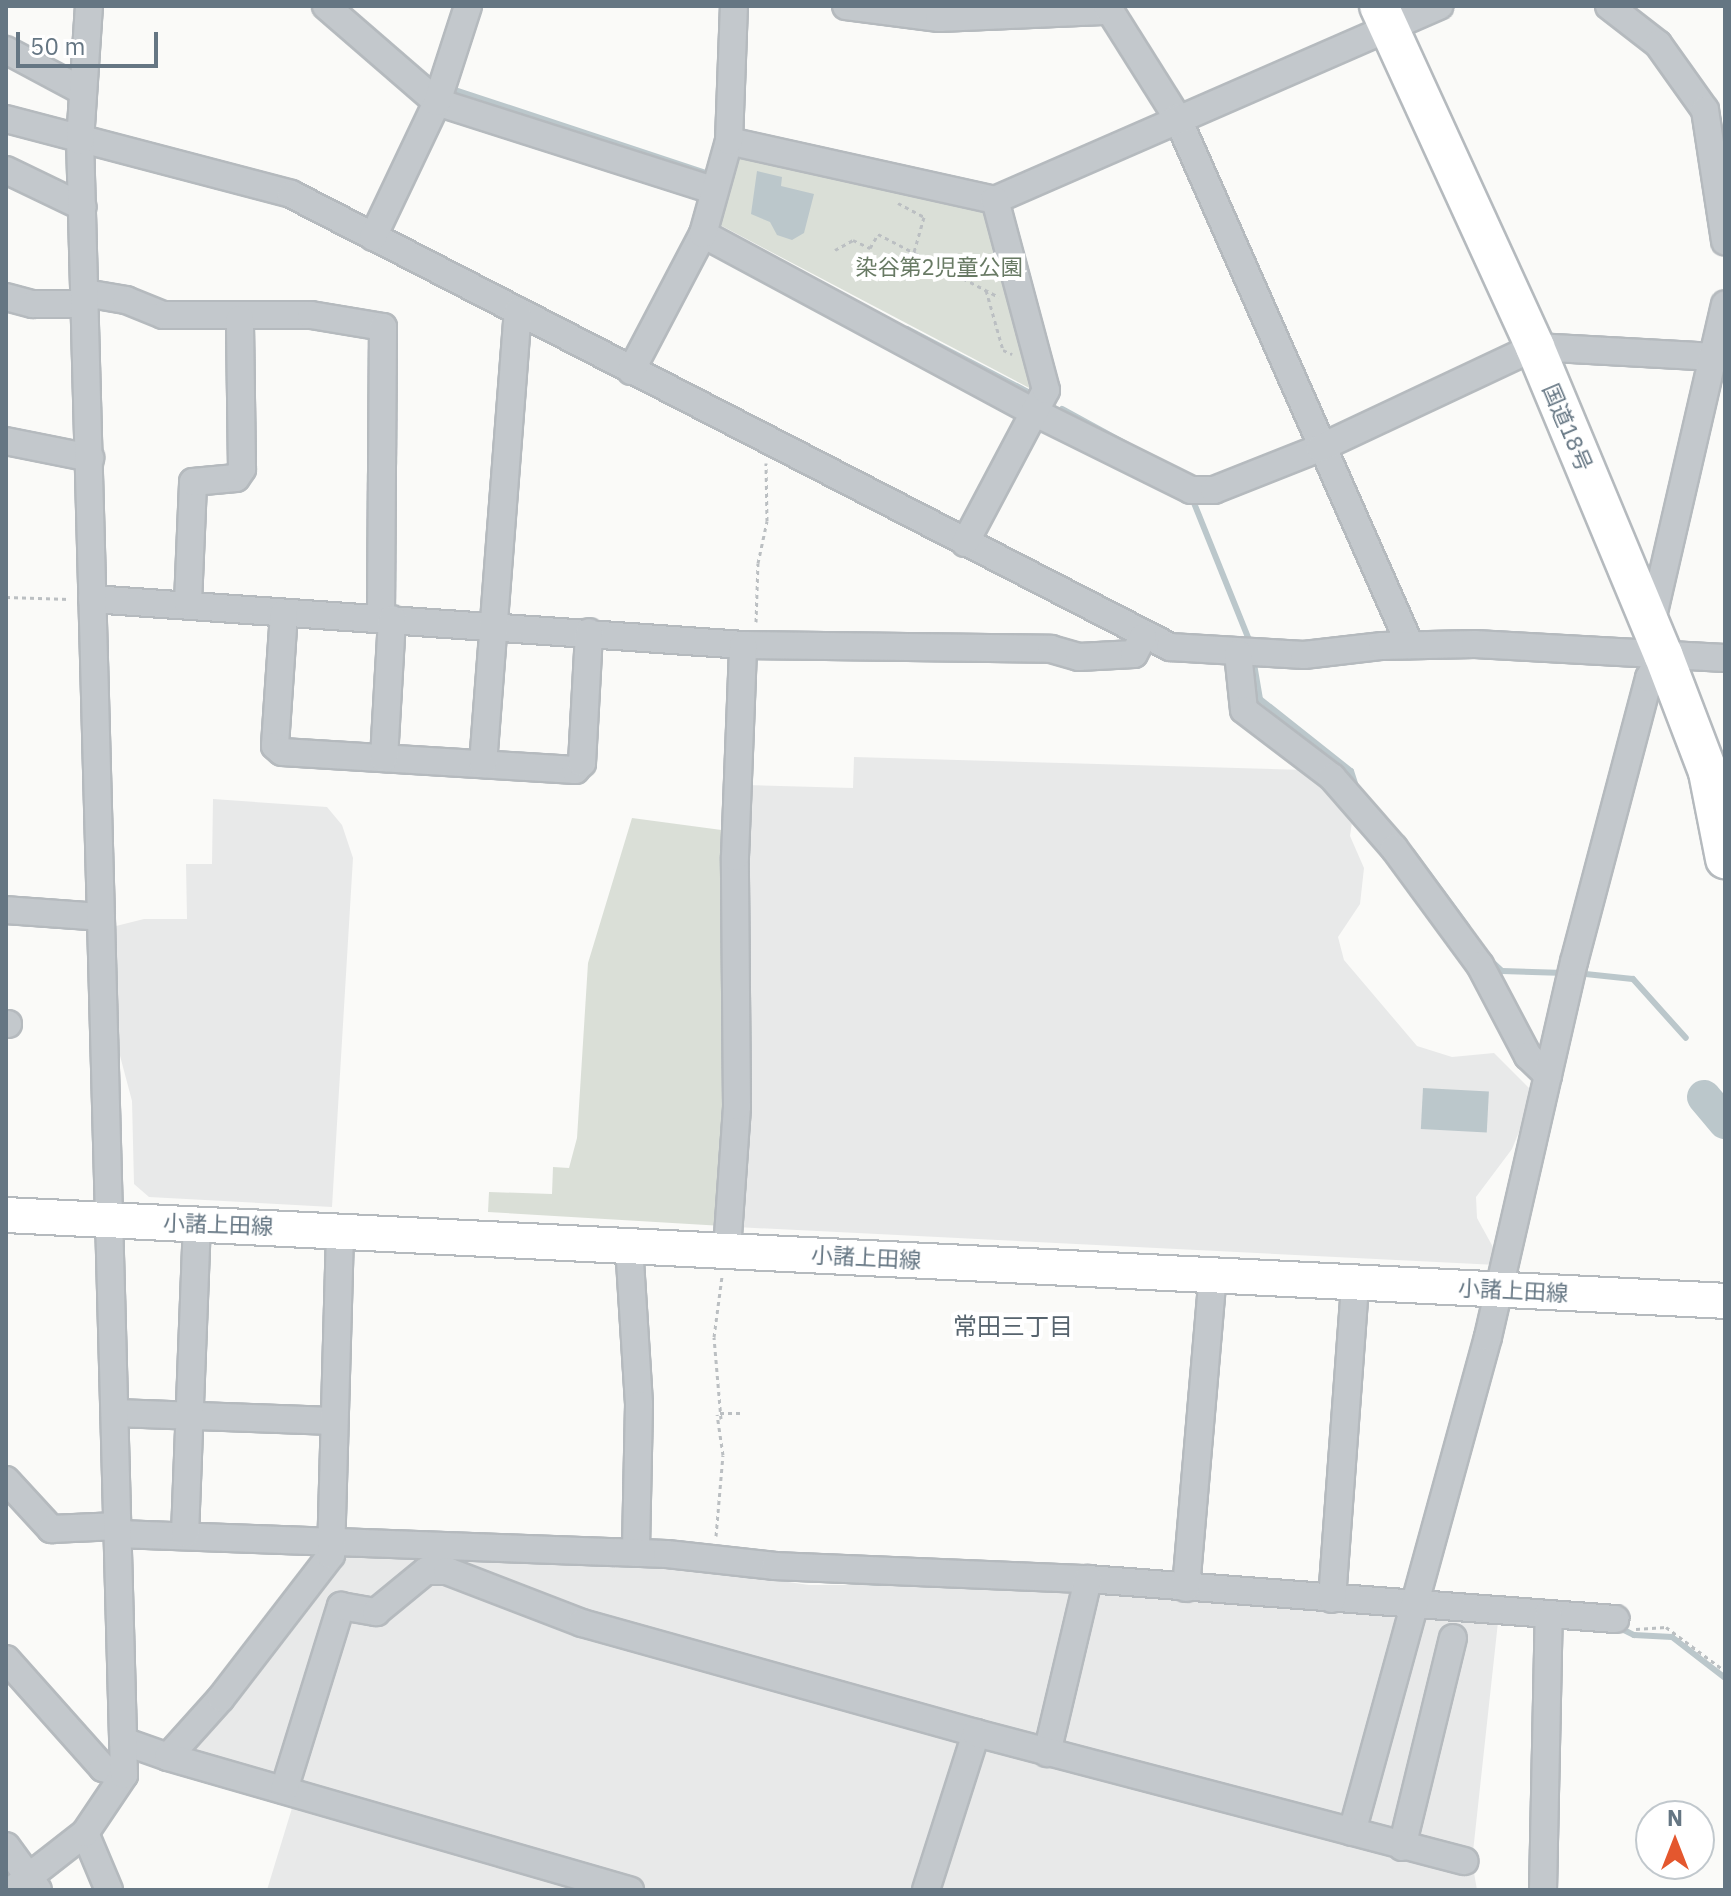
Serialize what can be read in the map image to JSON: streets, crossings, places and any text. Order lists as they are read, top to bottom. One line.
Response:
{"streets":{"highway":["国道18号"],"main road":["小諸上田線"]},"districts":["常田三丁目"],"parks":["染谷第2児童公園"],"scale_bar":"50 m","north":"top"}
